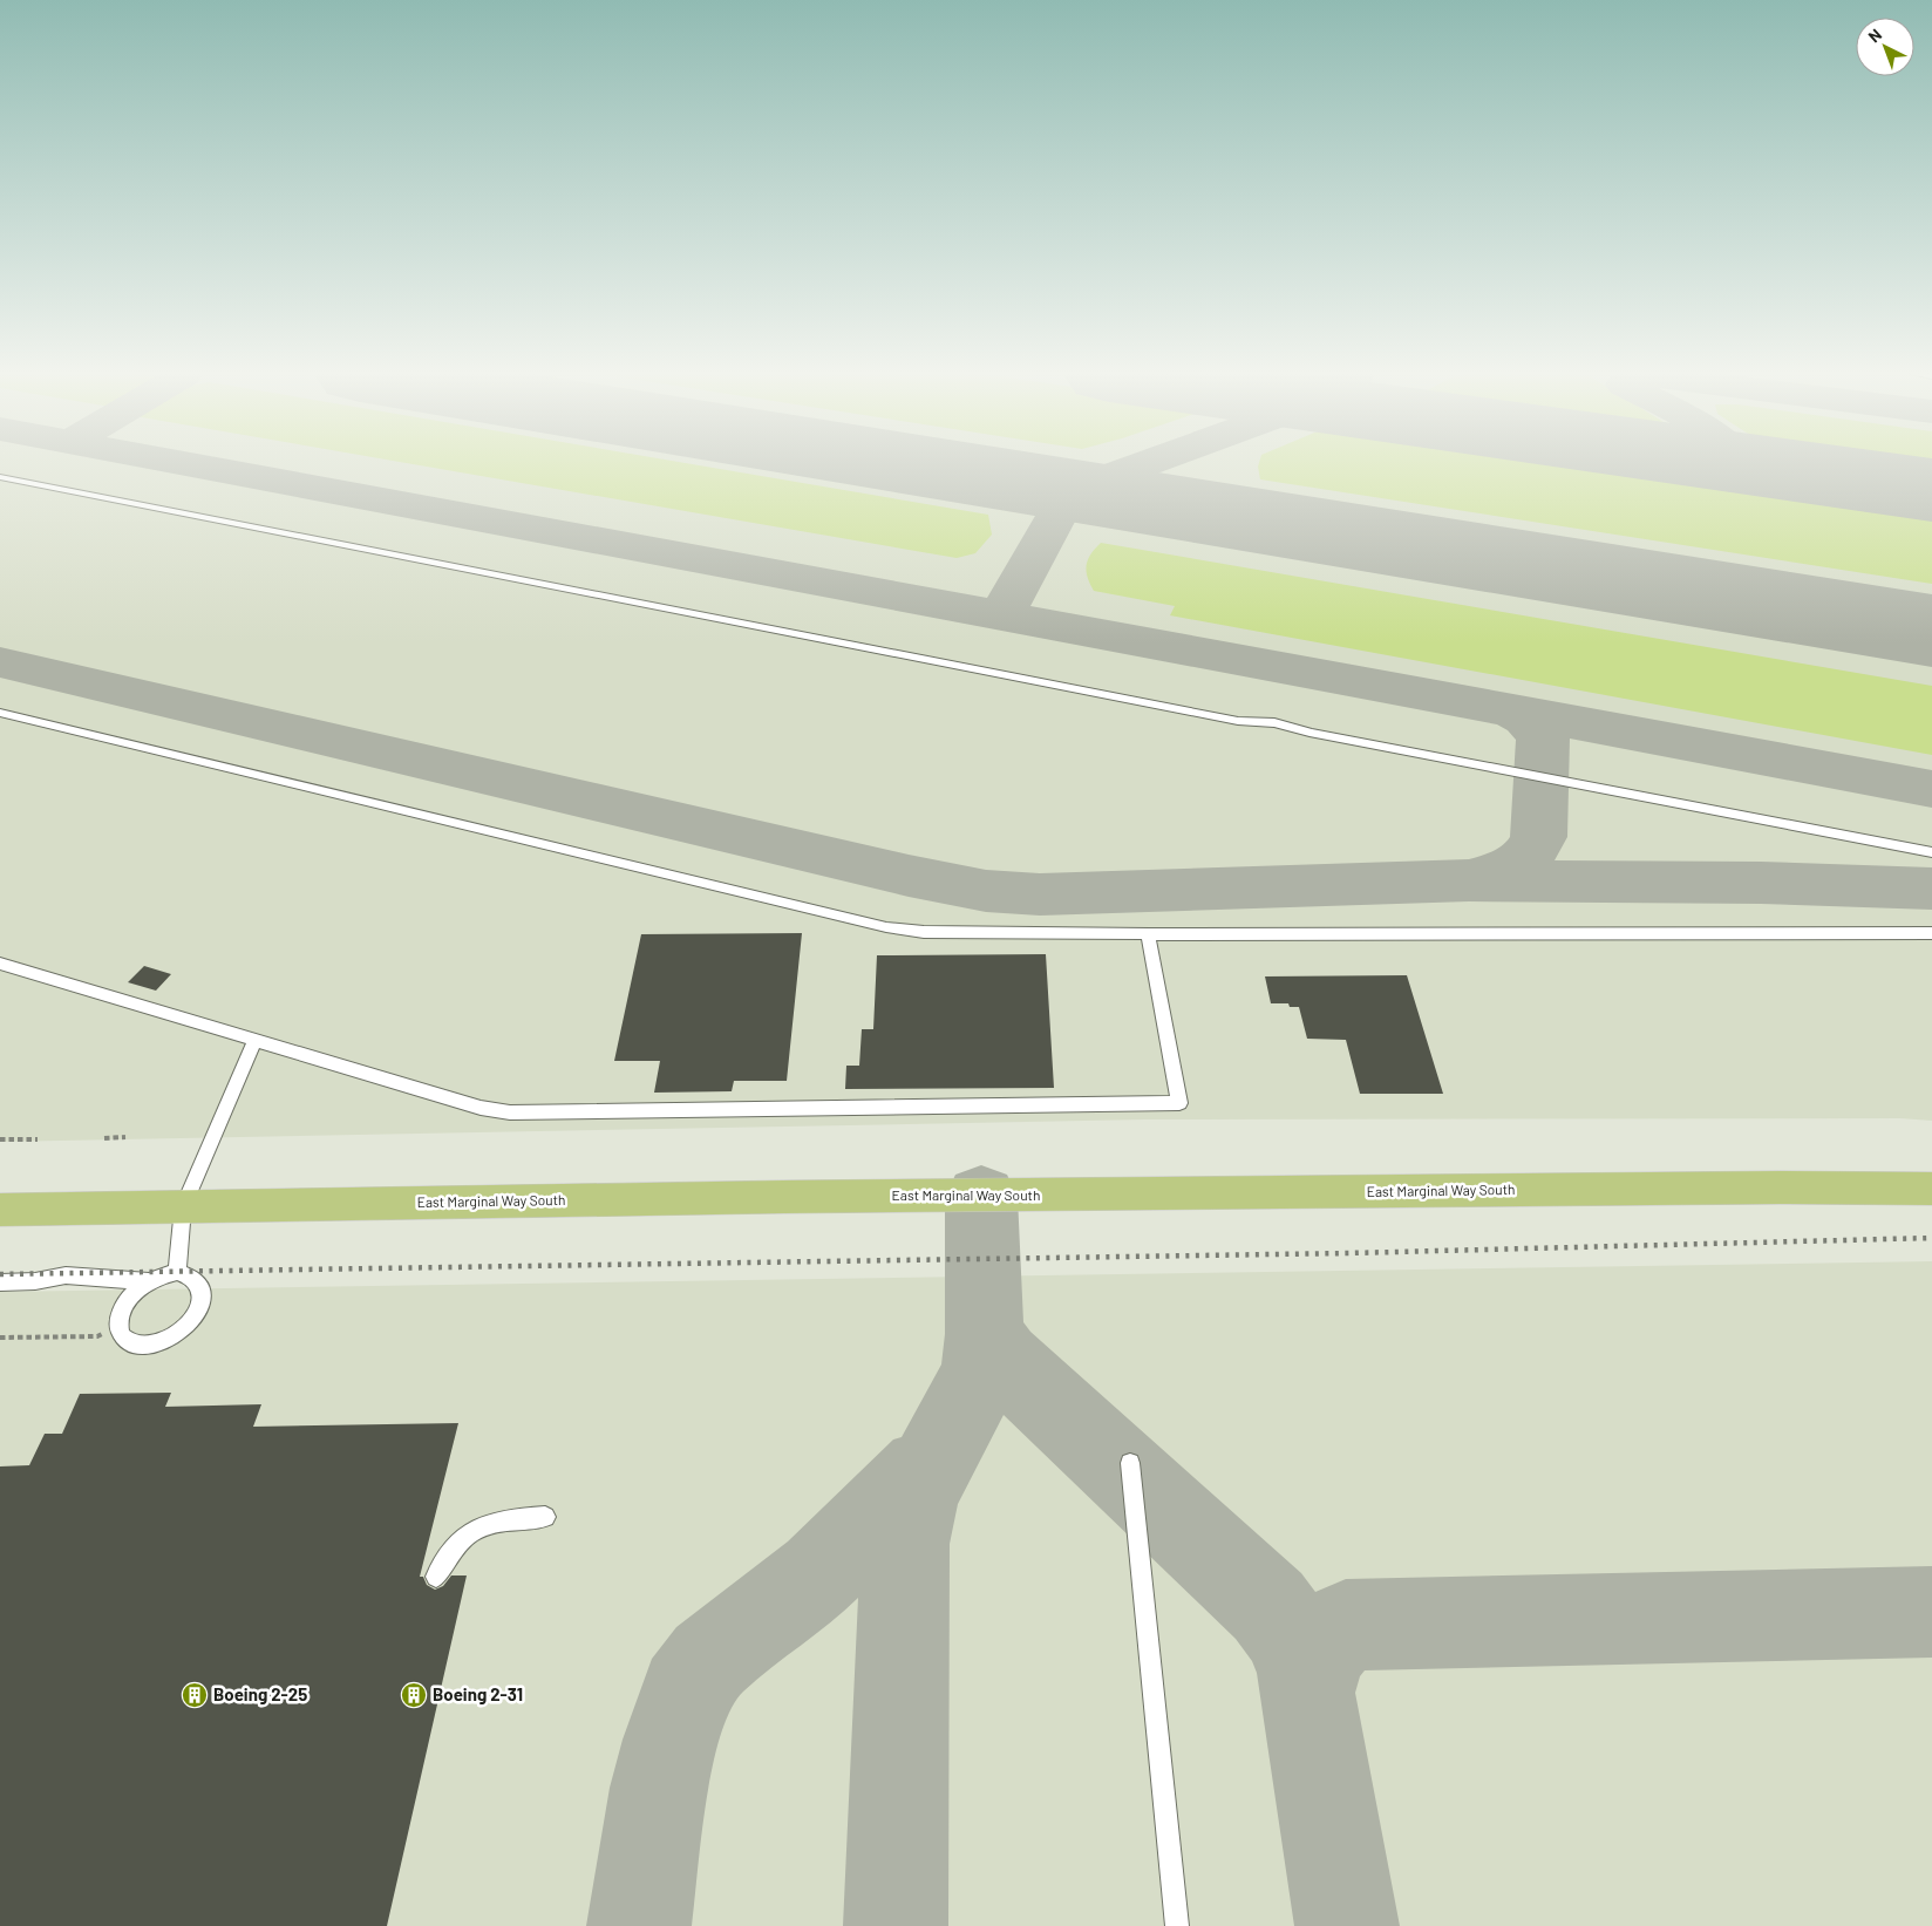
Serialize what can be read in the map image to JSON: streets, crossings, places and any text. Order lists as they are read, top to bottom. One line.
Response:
{"streets":{"main road":["East Marginal Way South"]},"places":{"building":["Boeing 2-25","Boeing 2-31"]},"north":"top left"}
